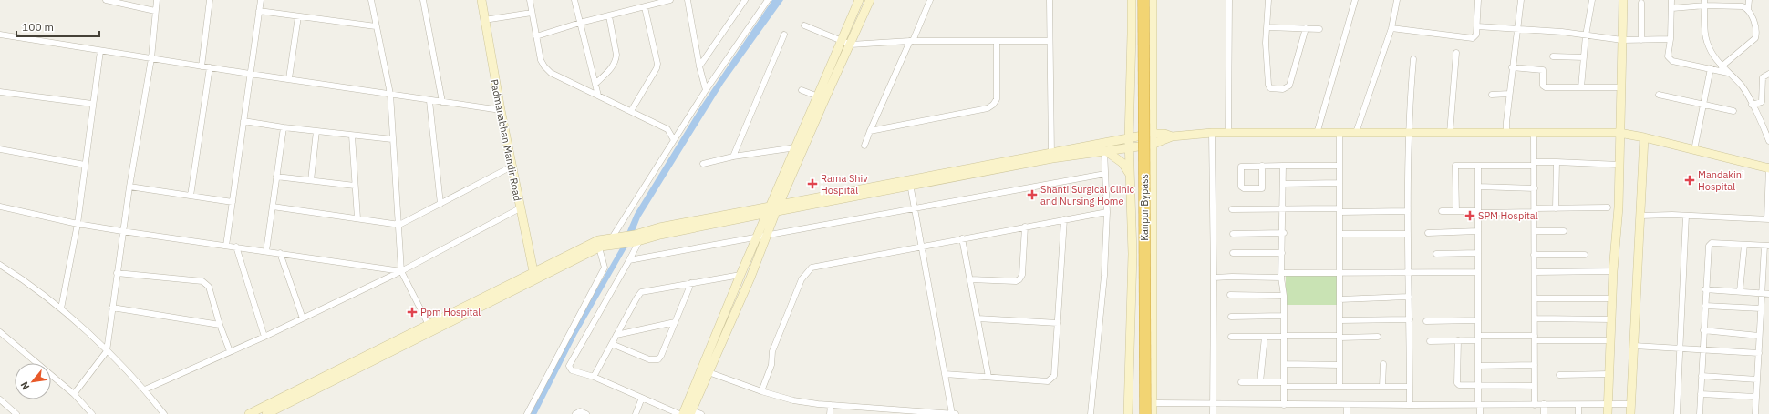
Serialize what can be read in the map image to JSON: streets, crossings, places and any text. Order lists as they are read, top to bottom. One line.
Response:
{"streets":{"highway":["Kanpur Bypass"],"street":["Padmanabhan Mandir Road"]},"places":{"health":["Mandakini Hospital","Rama Shiv Hospital","Shanti Surgical Clinic and Nursing Home","SPM Hospital","Ppm Hospital"]},"scale_bar":"100 m","north":"bottom left"}
